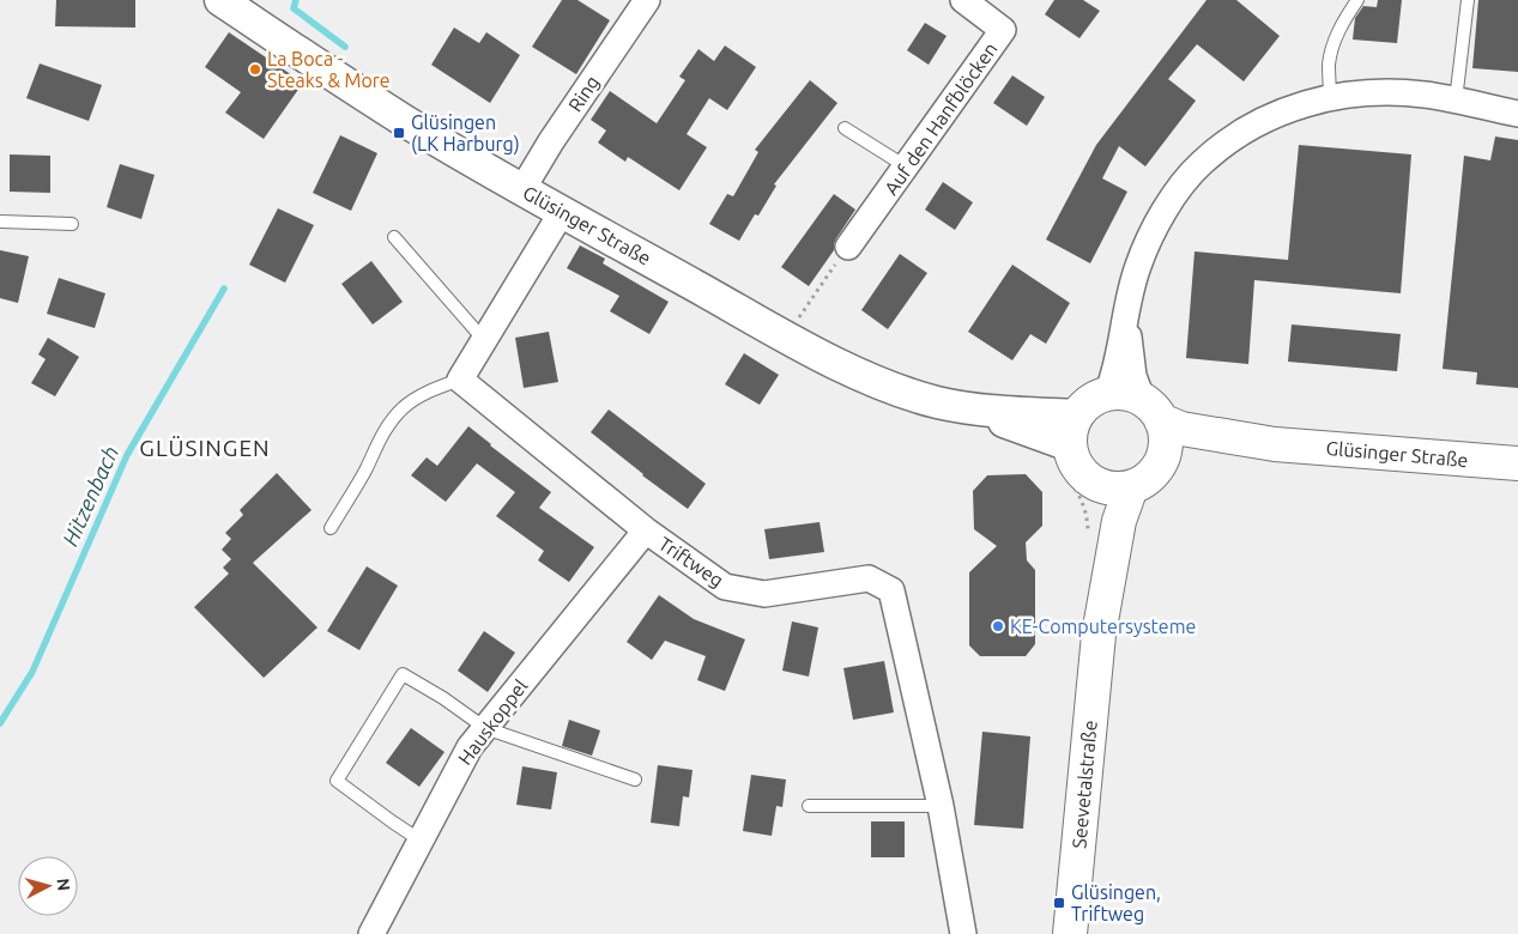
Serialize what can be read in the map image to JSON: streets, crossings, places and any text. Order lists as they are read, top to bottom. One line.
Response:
{"streets":{"main road":["Glüsinger Straße","Seevetalstraße"],"street":["Ring","Auf den Hanfblöcken","Triftweg","Hauskoppel"]},"crossings":[["Ring","Glüsinger Straße"],["Glüsinger Straße","Seevetalstraße"],["Triftweg","Hauskoppel"]],"districts":["GLÜSINGEN"],"water":["Hitzenbach"],"places":{"other":["La Boca - Steaks & More","KE-Computersysteme"],"transit":["Glüsingen (LK Harburg)","Glüsingen, Triftweg"]},"north":"right"}
